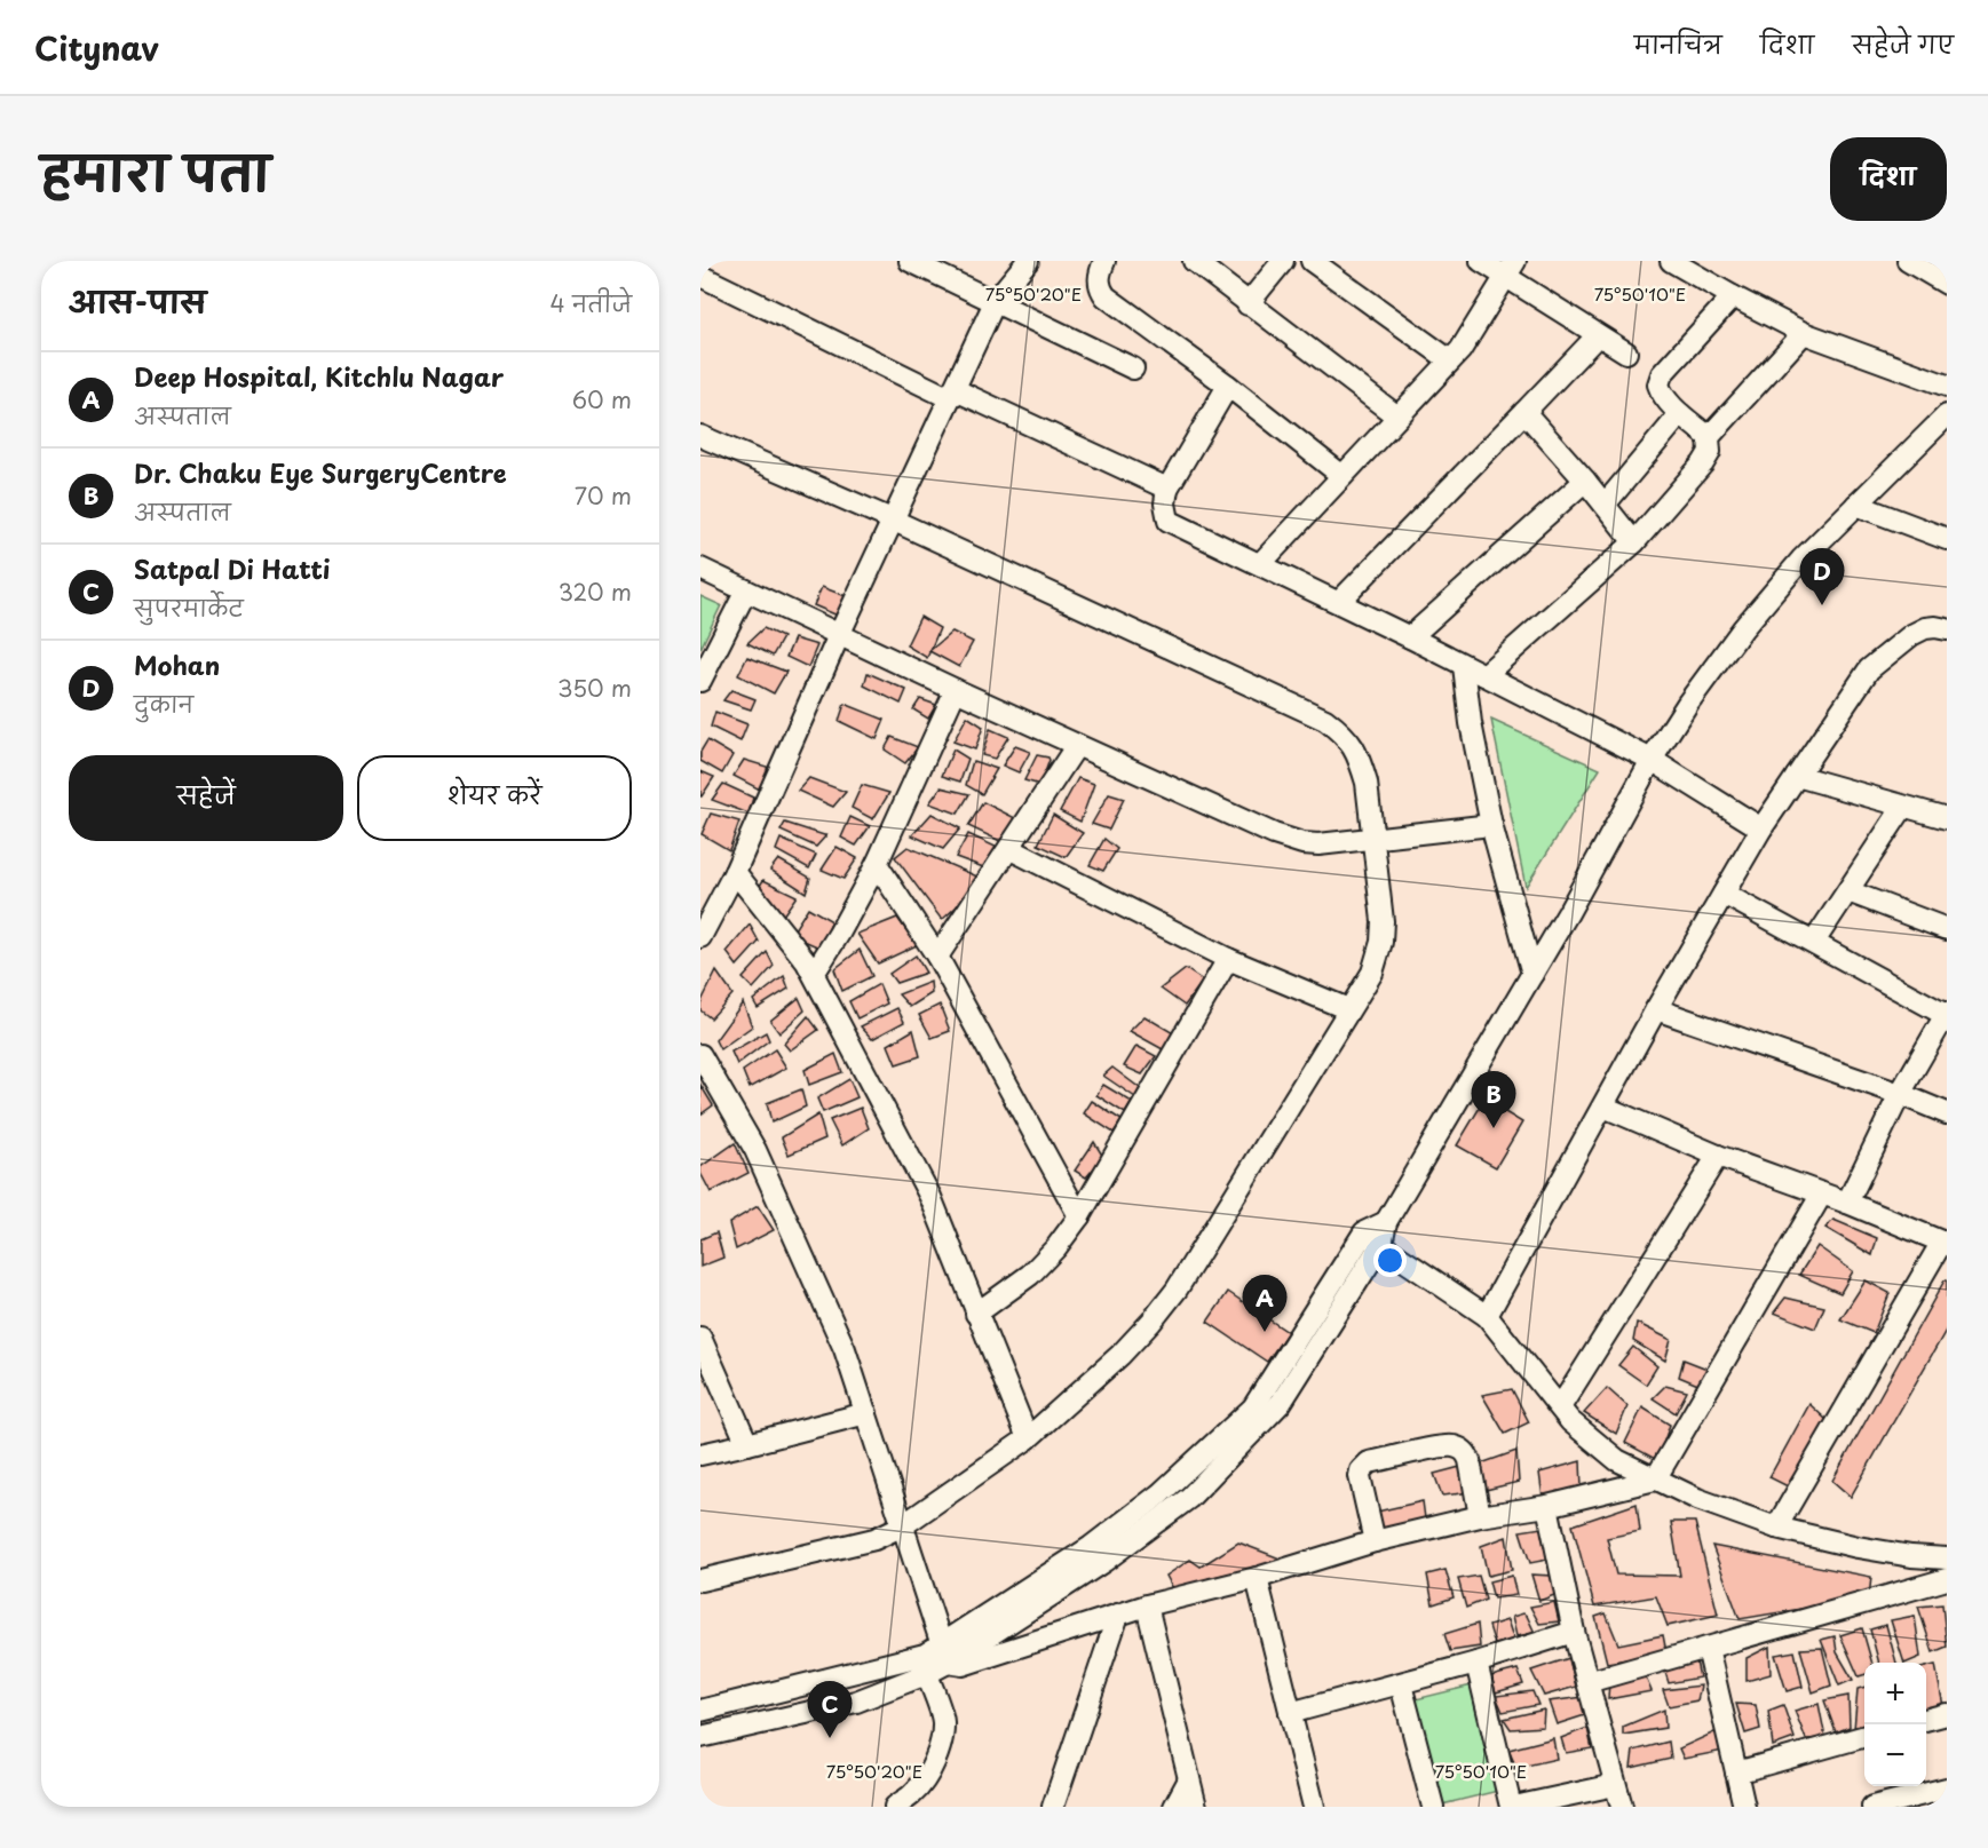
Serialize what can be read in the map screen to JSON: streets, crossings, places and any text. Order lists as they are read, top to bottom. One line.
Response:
{"page":{"header":"Citynav","nav":["मानचित्र","दिशा","सहेजे गए"],"title":"हमारा पता","buttons":["दिशा",["सहेजें","शेयर करें"]],"heading":["आस-पास","4 नतीजे"],"list":[{"mark":"A","name":"Deep Hospital, Kitchlu Nagar","note":"अस्पताल","value":"60 m"},{"mark":"B","name":"Dr. Chaku Eye SurgeryCentre","note":"अस्पताल","value":"70 m"},{"mark":"C","name":"Satpal Di Hatti","note":"सुपरमार्केट","value":"320 m"},{"mark":"D","name":"Mohan","note":"दुकान","value":"350 m"}],"pins":["D","B","A","C"],"map_buttons":["+","−"]},"coordinates":["75°50'20\"E","75°50'10\"E"]}
